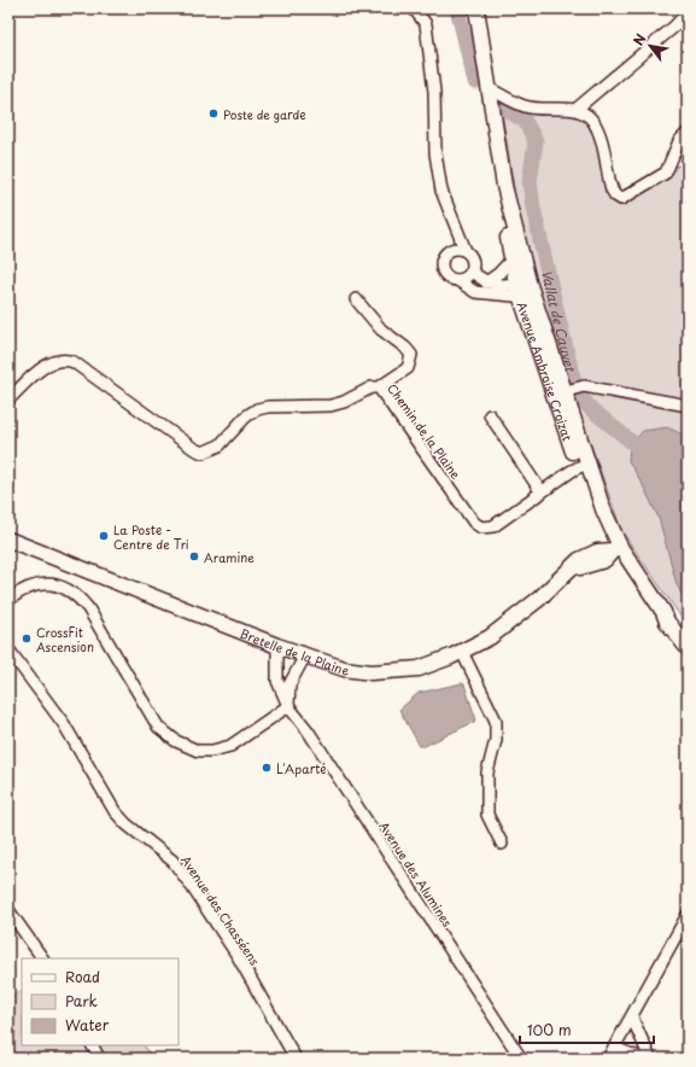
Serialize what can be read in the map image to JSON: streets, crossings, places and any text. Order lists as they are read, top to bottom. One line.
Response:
{"streets":{"main road":["Avenue Ambroise Croizat","Bretelle de la Plaine"],"street":["Chemin de la Plaine","Avenue des Alumines","Avenue des Chasséens"]},"crossings":[["Avenue Ambroise Croizat","Chemin de la Plaine"],["Avenue Ambroise Croizat","Bretelle de la Plaine"],["Bretelle de la Plaine","Avenue des Alumines"]],"water":["Vallat de Cauvet"],"places":["Poste de garde","La Poste - Centre de Tri","Aramine","CrossFit Ascension","L'Aparté"],"legend":["Road","Park","Water"],"scale_bar":"100 m","north":"top left"}
